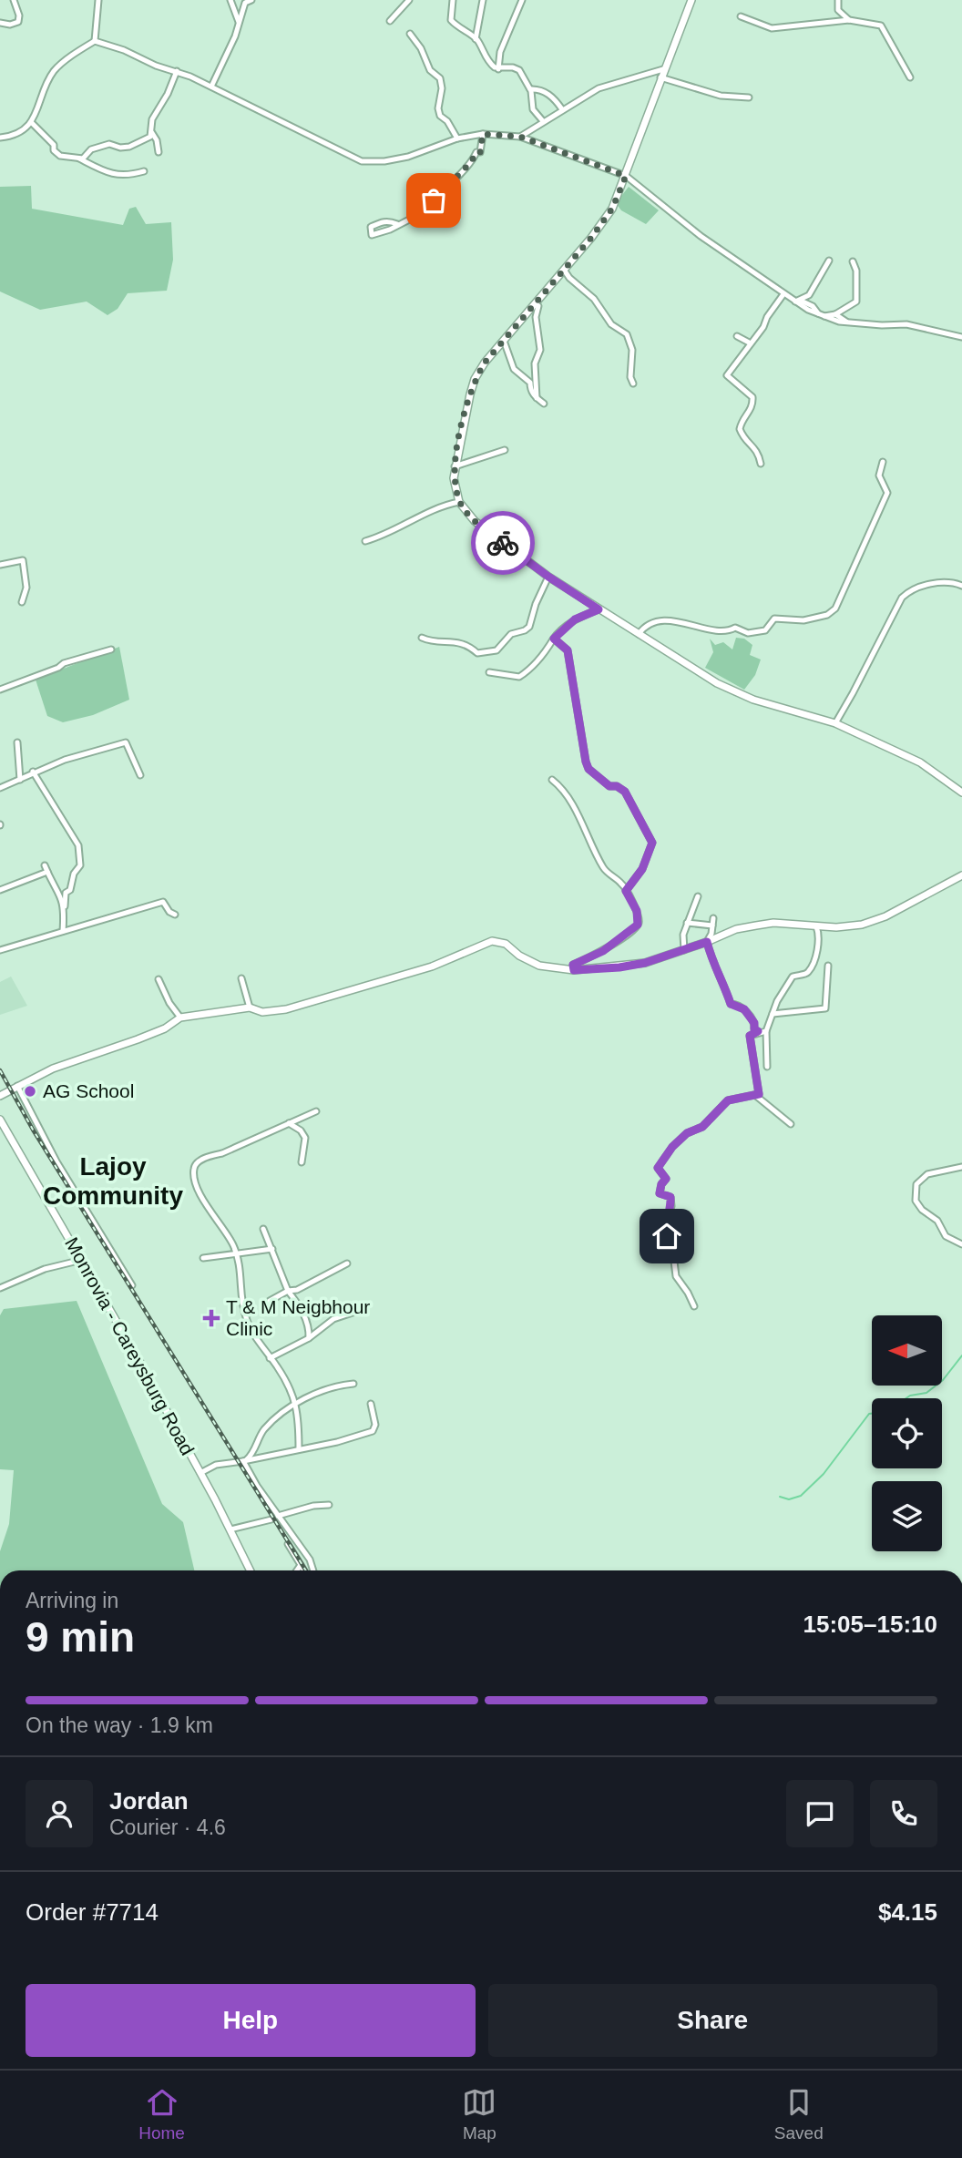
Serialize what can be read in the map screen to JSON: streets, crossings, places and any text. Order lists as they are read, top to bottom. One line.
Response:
{"streets":{"main road":["Monrovia - Careysburg Road"]},"districts":["Lajoy Community"],"places":{"other":["AG School"],"health":["T & M Neigbhour Clinic"]},"north":"left","page":{"heading":["9 min","Arriving in","15:05–15:10"],"panel":["Jordan","Courier · 4.6","Order #7714","$4.15"],"bar":"On the way · 1.9 km","buttons":["Help","Share"],"tabs":["Home","Map","Saved"]}}
